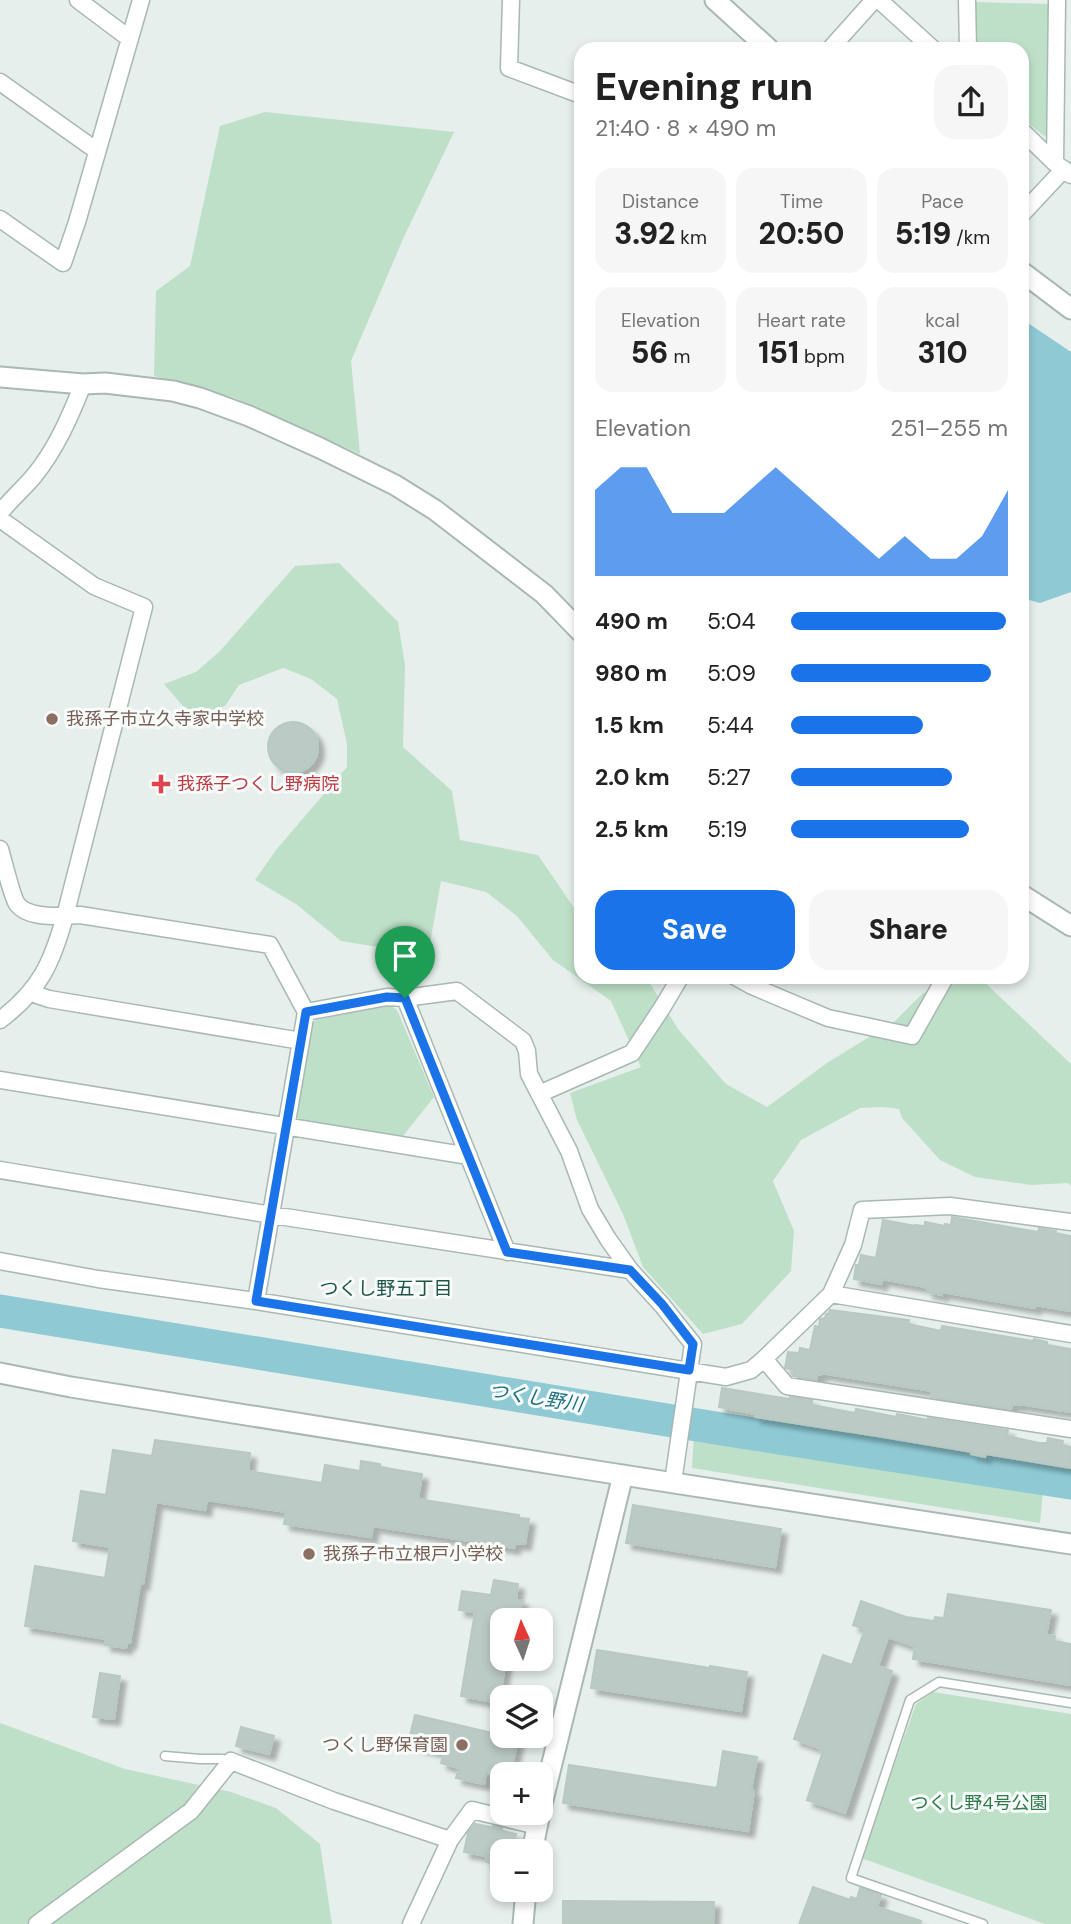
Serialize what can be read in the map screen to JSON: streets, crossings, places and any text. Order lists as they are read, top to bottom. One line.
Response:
{"districts":["つくし野五丁目"],"water":["つくし野川"],"parks":["つくし野4号公園"],"places":{"other":["我孫子市立久寺家中学校","我孫子市立根戸小学校","つくし野保育園"],"health":["我孫子つくし野病院"]},"north":"top","page":{"heading":["Evening run","21:40 · 8 × 490 m"],"stats":[["Distance","3.92 km"],["Time","20:50"],["Pace","5:19 /km"],["Elevation","56 m"],["Heart rate","151 bpm"],["kcal","310"]],"chart":["Elevation","251–255 m"],"list":[{"name":"490 m","note":"5:04"},{"name":"980 m","note":"5:09"},{"name":"1.5 km","note":"5:44"},{"name":"2.0 km","note":"5:27"},{"name":"2.5 km","note":"5:19"}],"buttons":["Save","Share"],"map_buttons":["+","−"]}}
